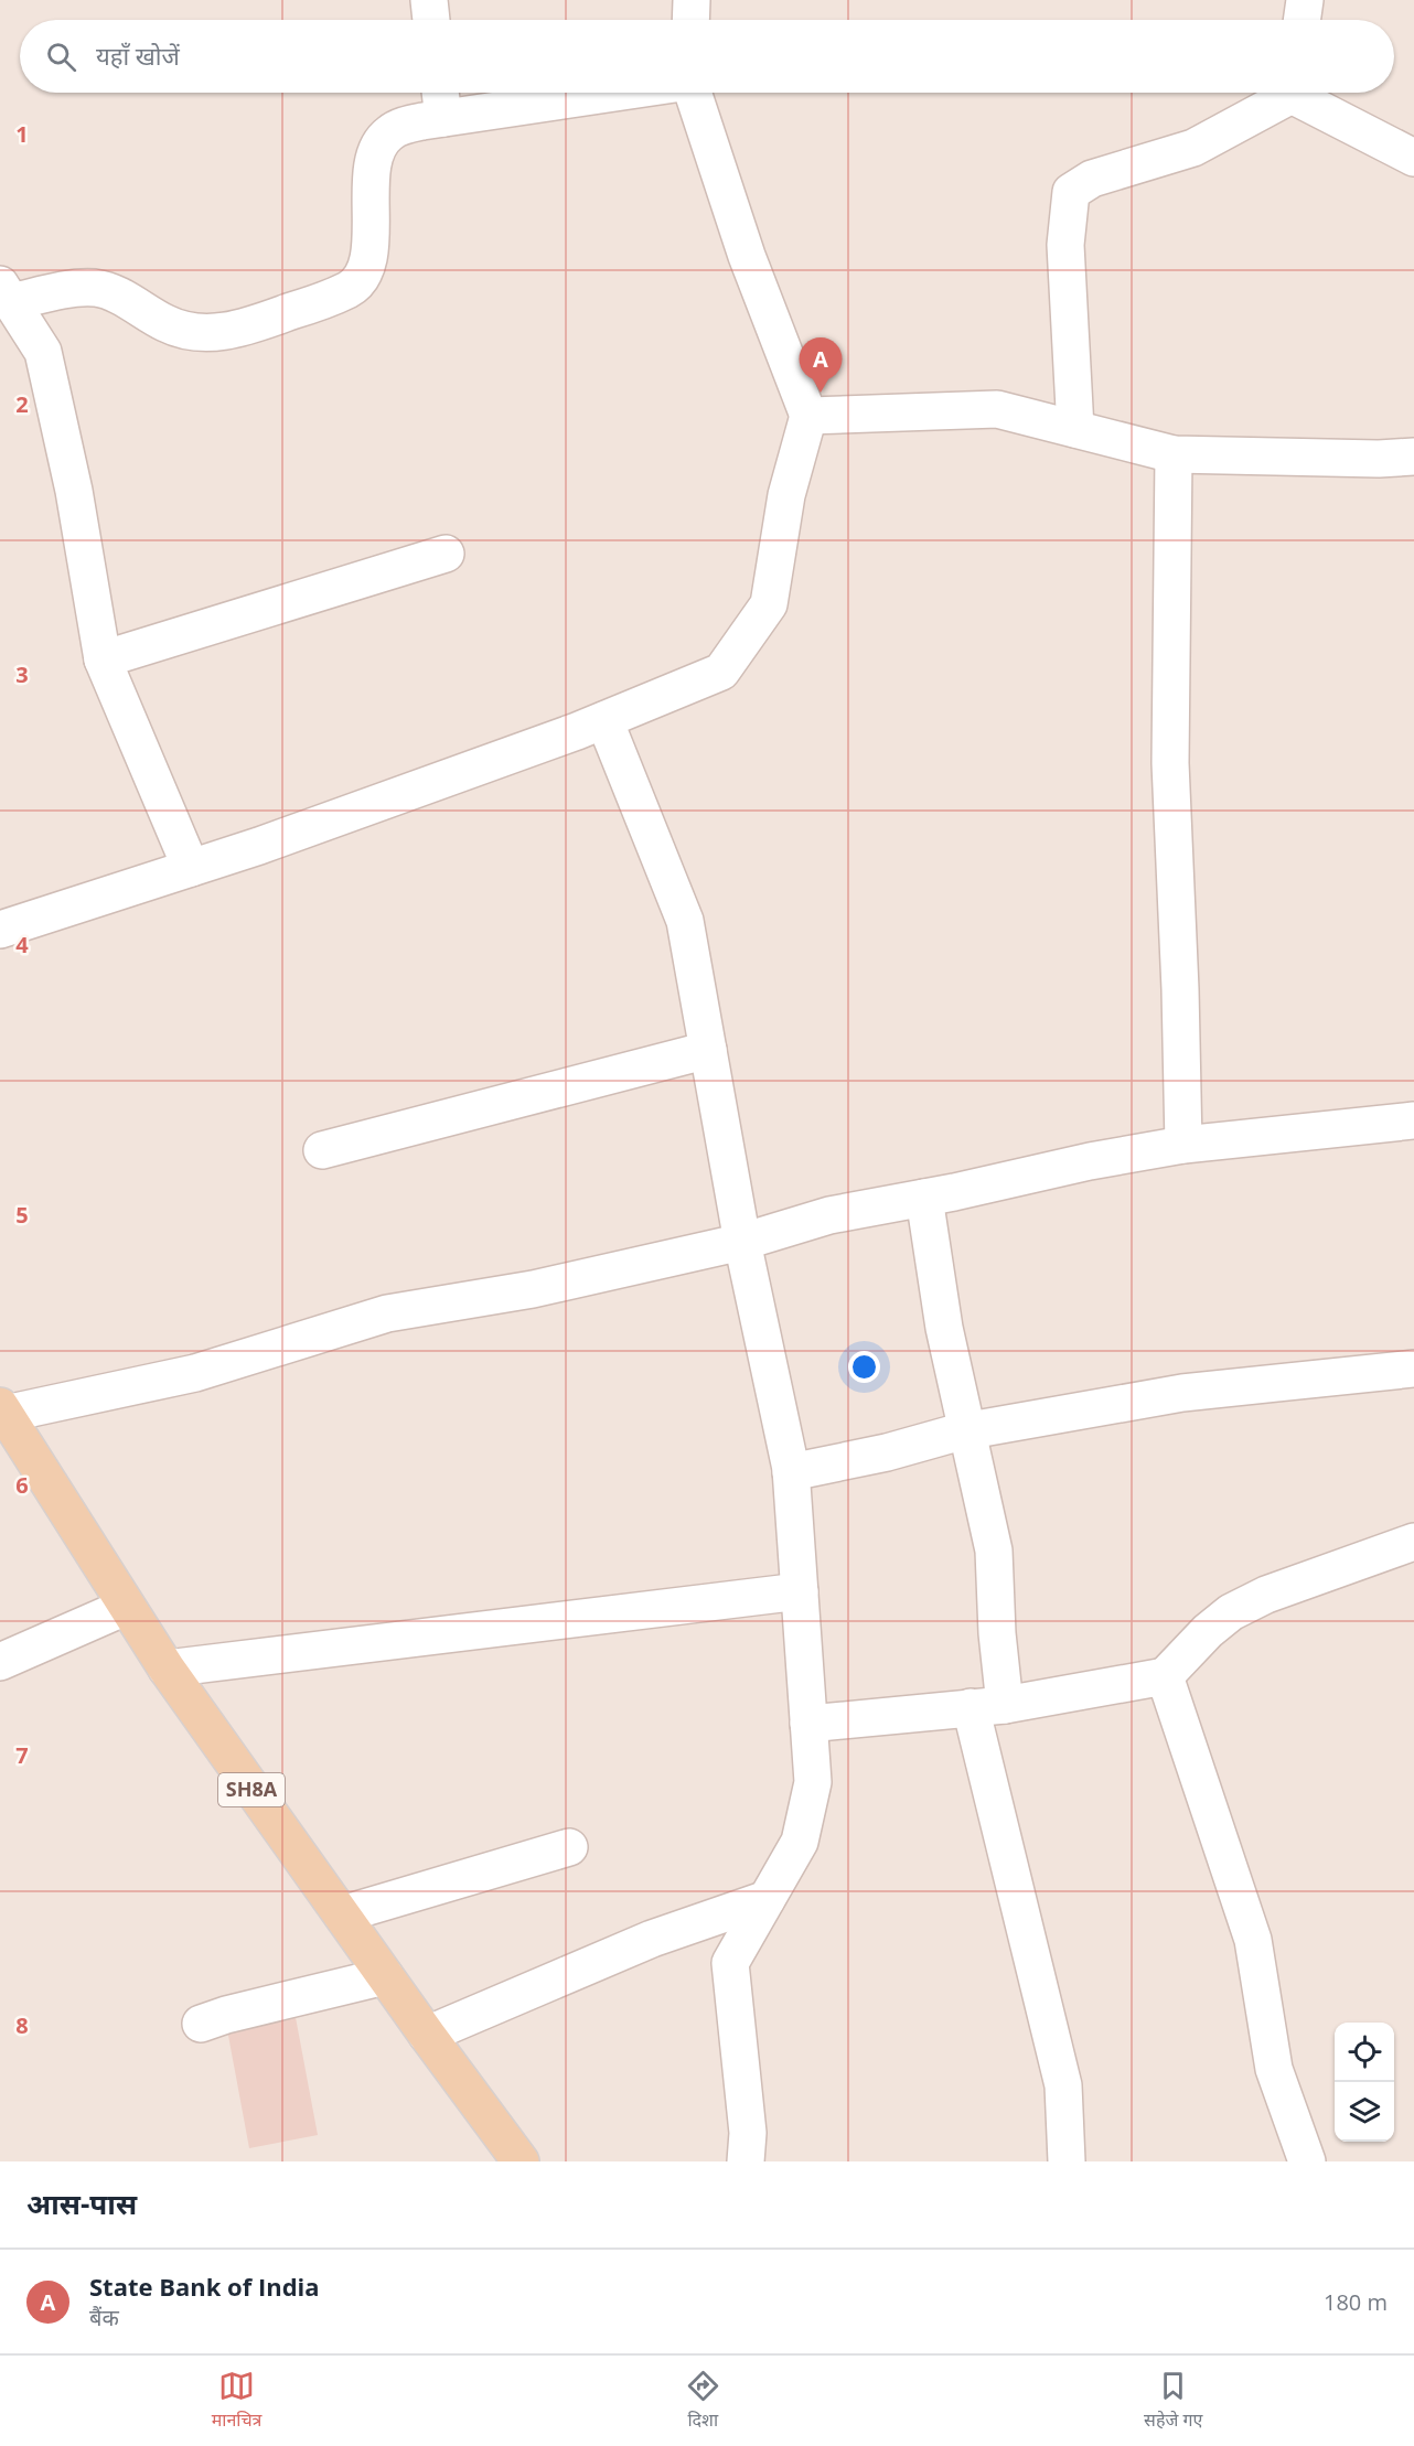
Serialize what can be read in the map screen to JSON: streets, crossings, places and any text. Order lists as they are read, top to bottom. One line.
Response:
{"streets":{"main road":["SH8A"]},"page":{"search":"यहाँ खोजें","pins":"A","heading":"आस-पास","list":[{"mark":"A","name":"State Bank of India","note":"बैंक","value":"180 m"}],"nav":["मानचित्र","दिशा","सहेजे गए"]},"grid":{"rows":["1","2","3","4","5","6","7","8"]}}
